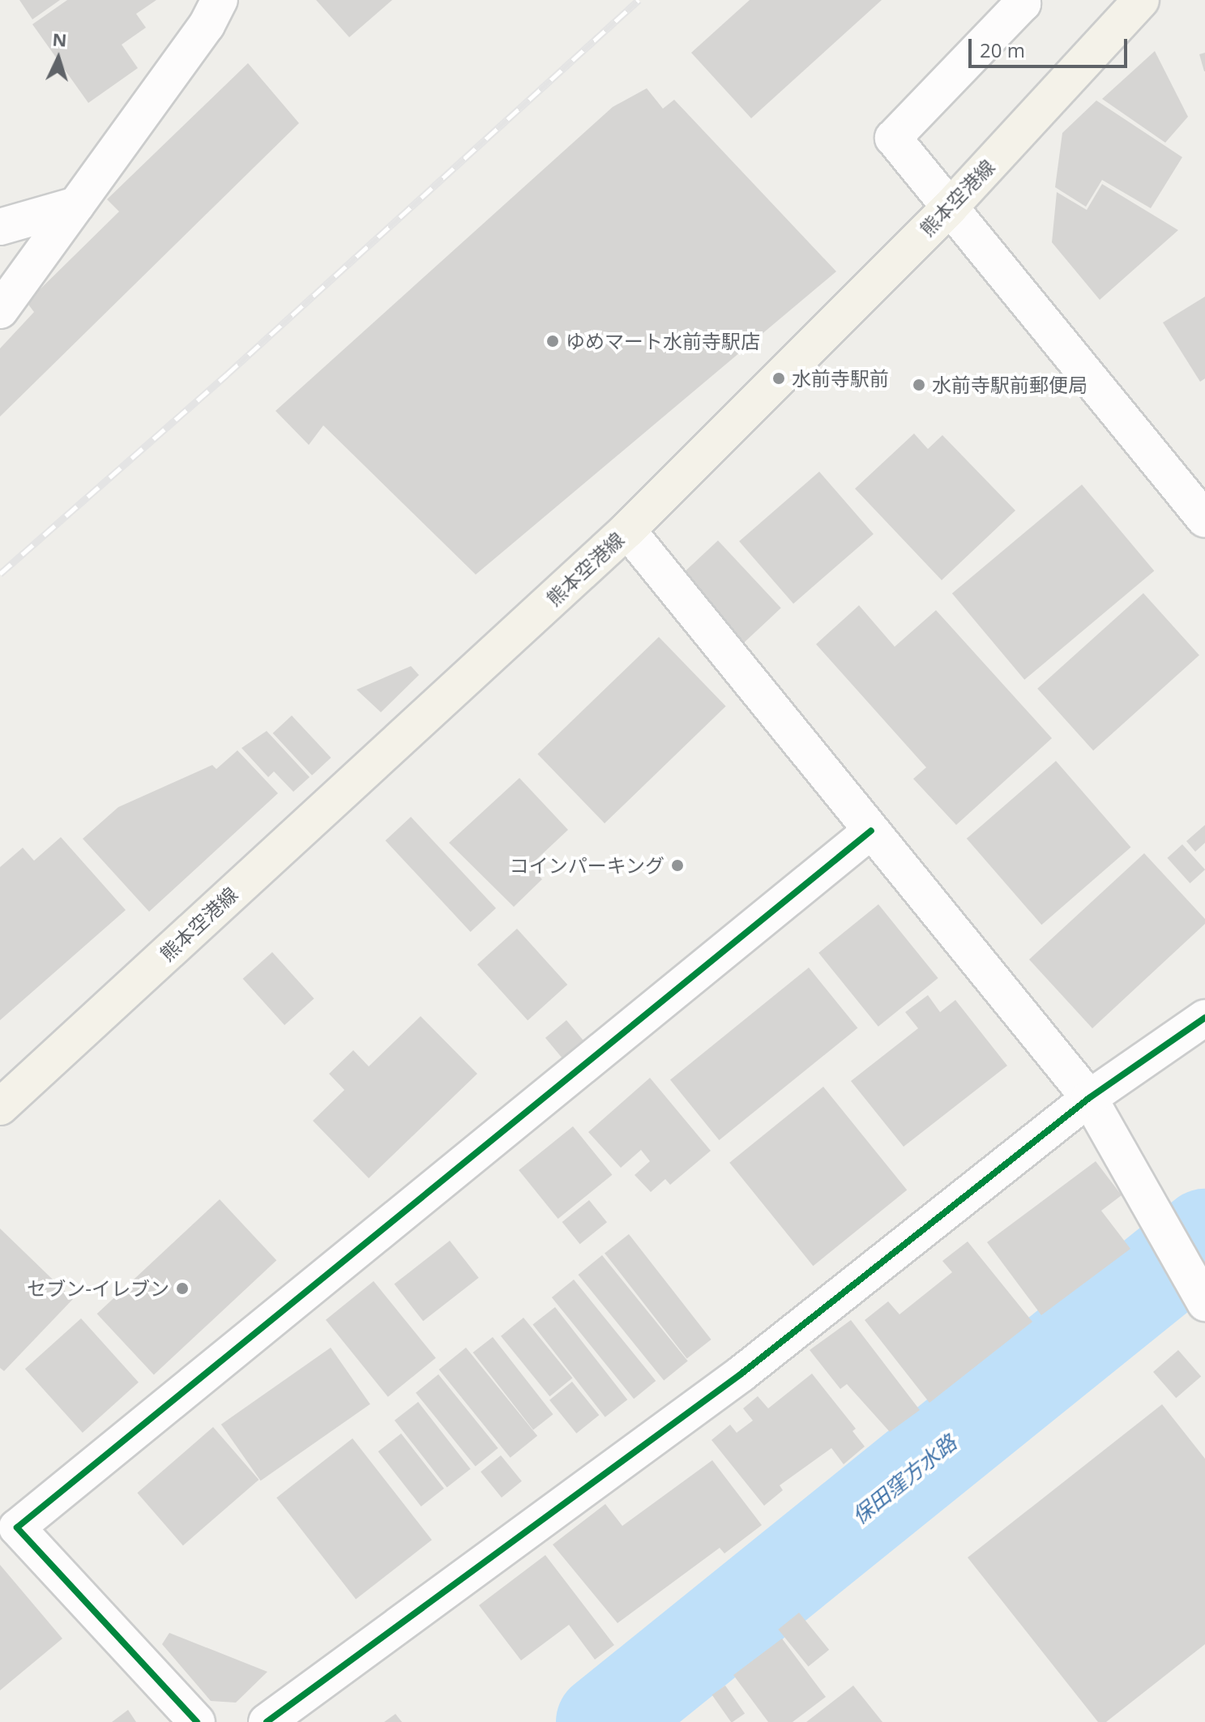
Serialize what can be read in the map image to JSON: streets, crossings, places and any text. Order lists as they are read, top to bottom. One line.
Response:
{"streets":{"main road":["熊本空港線"]},"water":["保田窪方水路"],"places":["ゆめマート水前寺駅店","水前寺駅前","水前寺駅前郵便局","コインパーキング","セブン-イレブン"],"scale_bar":"20 m","north":"top"}
